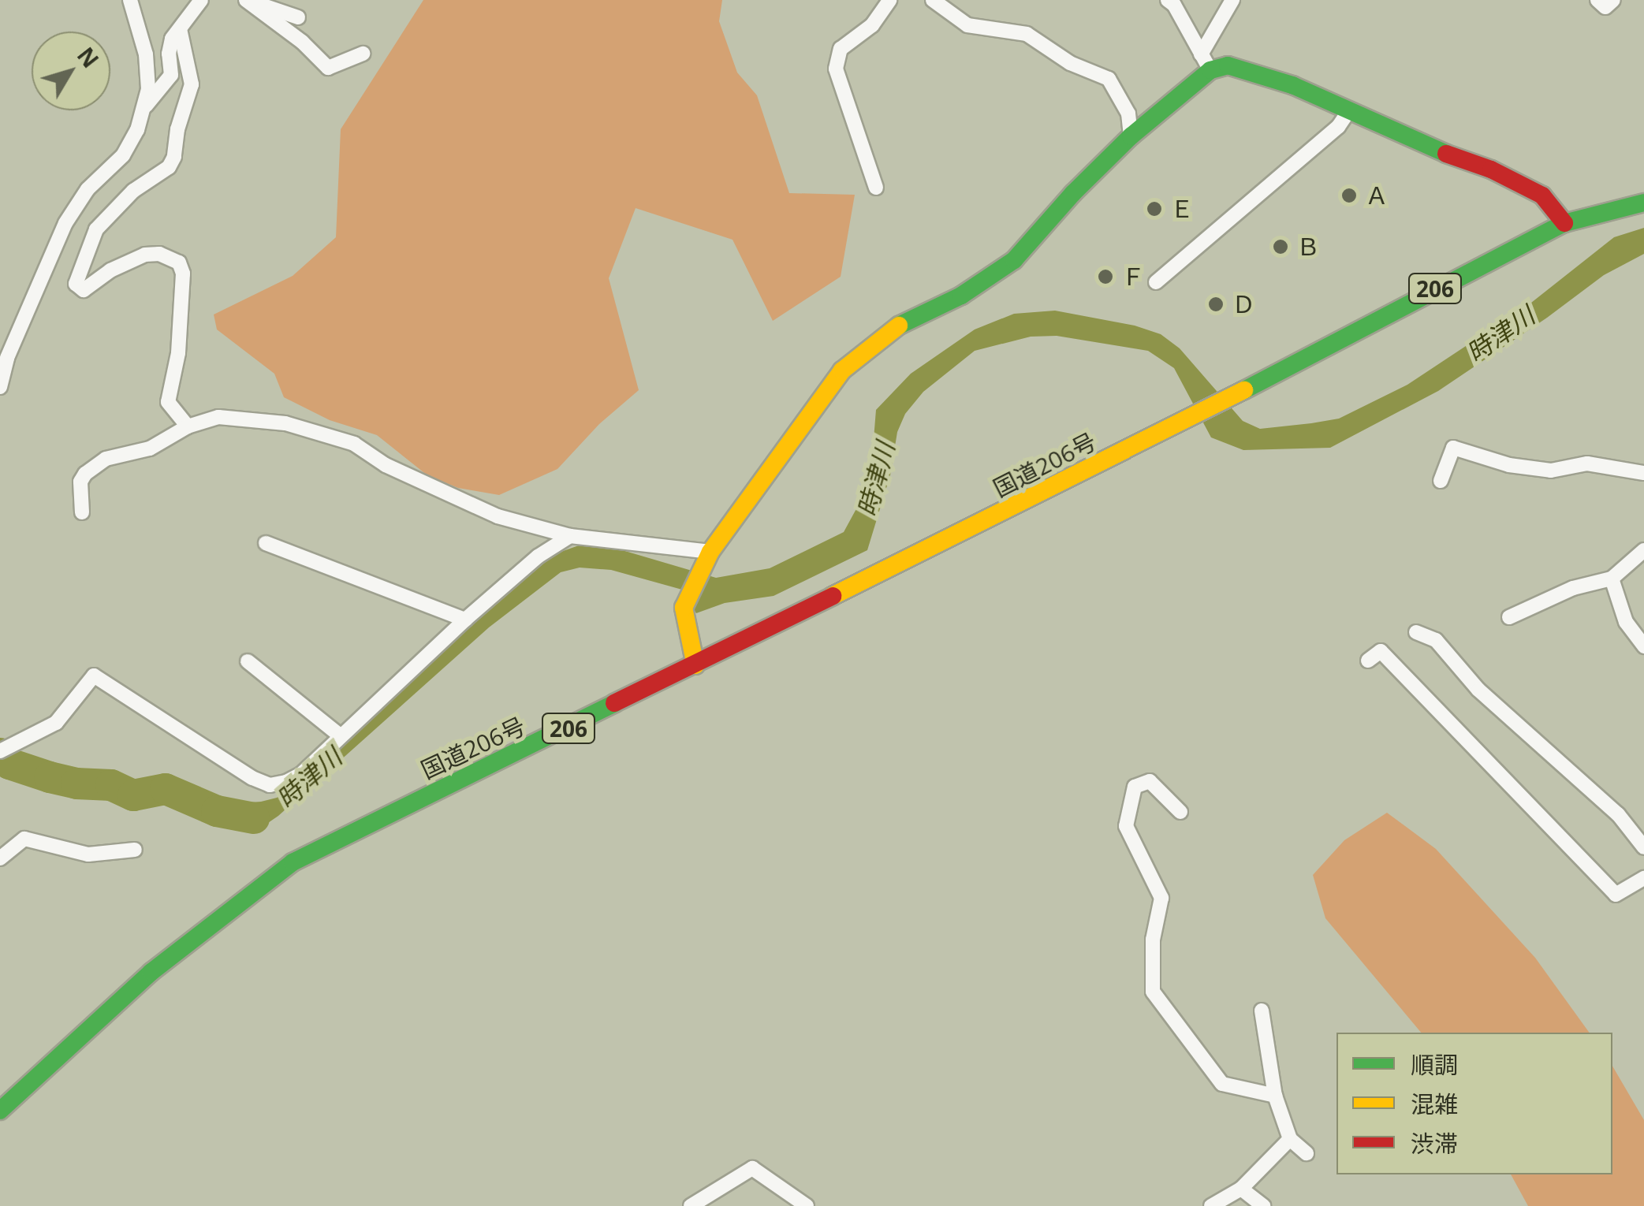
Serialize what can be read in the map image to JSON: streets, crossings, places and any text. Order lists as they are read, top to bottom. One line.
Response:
{"streets":{"main road":["206","国道206号"]},"crossings":[["206","国道206号"]],"water":["時津川"],"places":["Ａ","Ｅ","Ｂ","Ｆ","Ｄ"],"legend":["順調","混雑","渋滞"],"north":"top right"}
